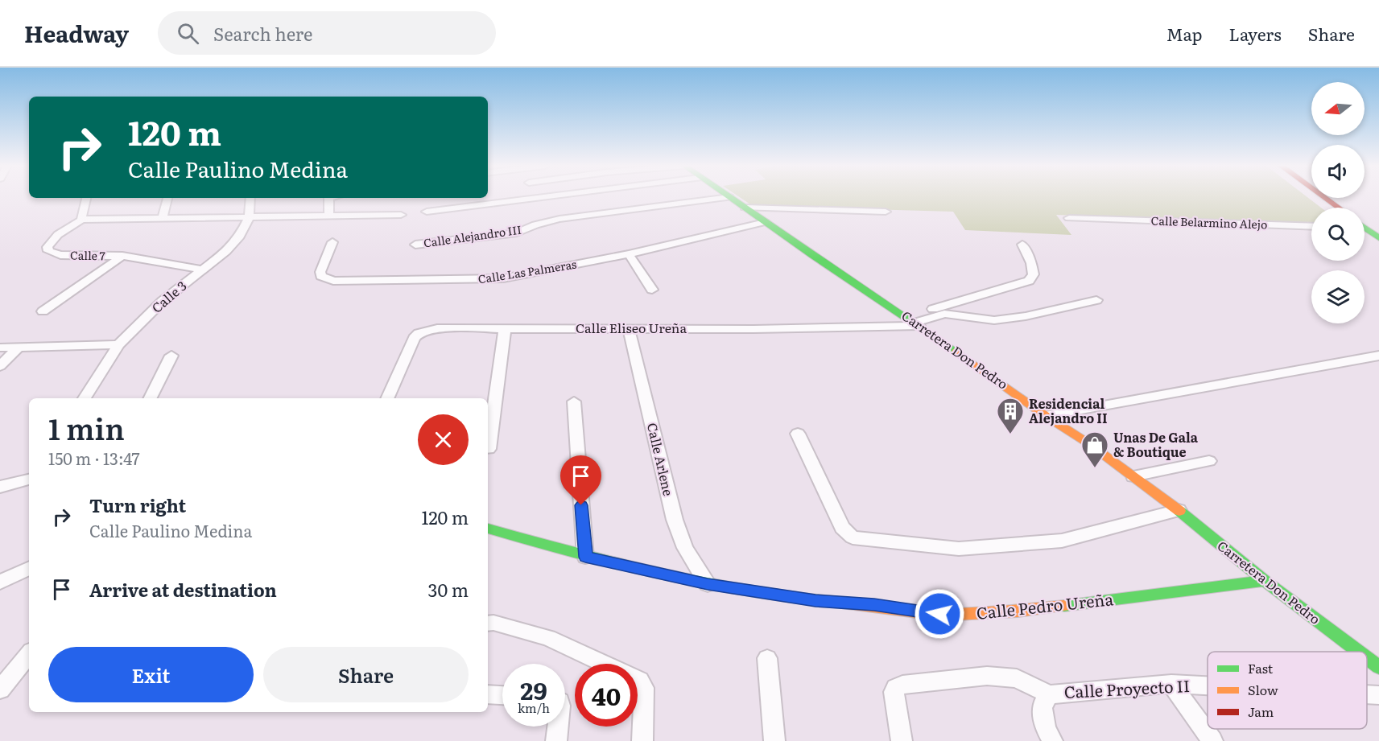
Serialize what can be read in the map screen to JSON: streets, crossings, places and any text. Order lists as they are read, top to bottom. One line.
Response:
{"streets":{"street":["Calle Belarmino Alejo","Calle Alejandro III","Calle 7","Calle Las Palmeras","Calle 3","Calle Eliseo Ureña","Carretera Don Pedro","Calle Arlene","Calle Pedro Ureña","Calle Proyecto II"]},"crossings":[["Calle Alejandro III","Carretera Don Pedro"],["Calle 7","Calle 3"],["Calle Las Palmeras","Carretera Don Pedro"],["Calle Eliseo Ureña","Carretera Don Pedro"],["Calle Eliseo Ureña","Calle Arlene"],["Carretera Don Pedro","Calle Pedro Ureña"],["Calle Arlene","Calle Pedro Ureña"]],"places":{"building":["Residencial Alejandro II"],"shop":["Unas De Gala & Boutique"]},"legend":["Fast","Slow","Jam"],"north":"left","page":{"header":"Headway","search":"Search here","nav":["Map","Layers","Share"],"turn":["120 m","Calle Paulino Medina"],"heading":["1 min","150 m · 13:47"],"list":[{"name":"Turn right","note":"Calle Paulino Medina","value":"120 m"},{"name":"Arrive at destination","value":"30 m"}],"buttons":["Exit","Share"],"speed":"29 km/h","limit":"40"}}
